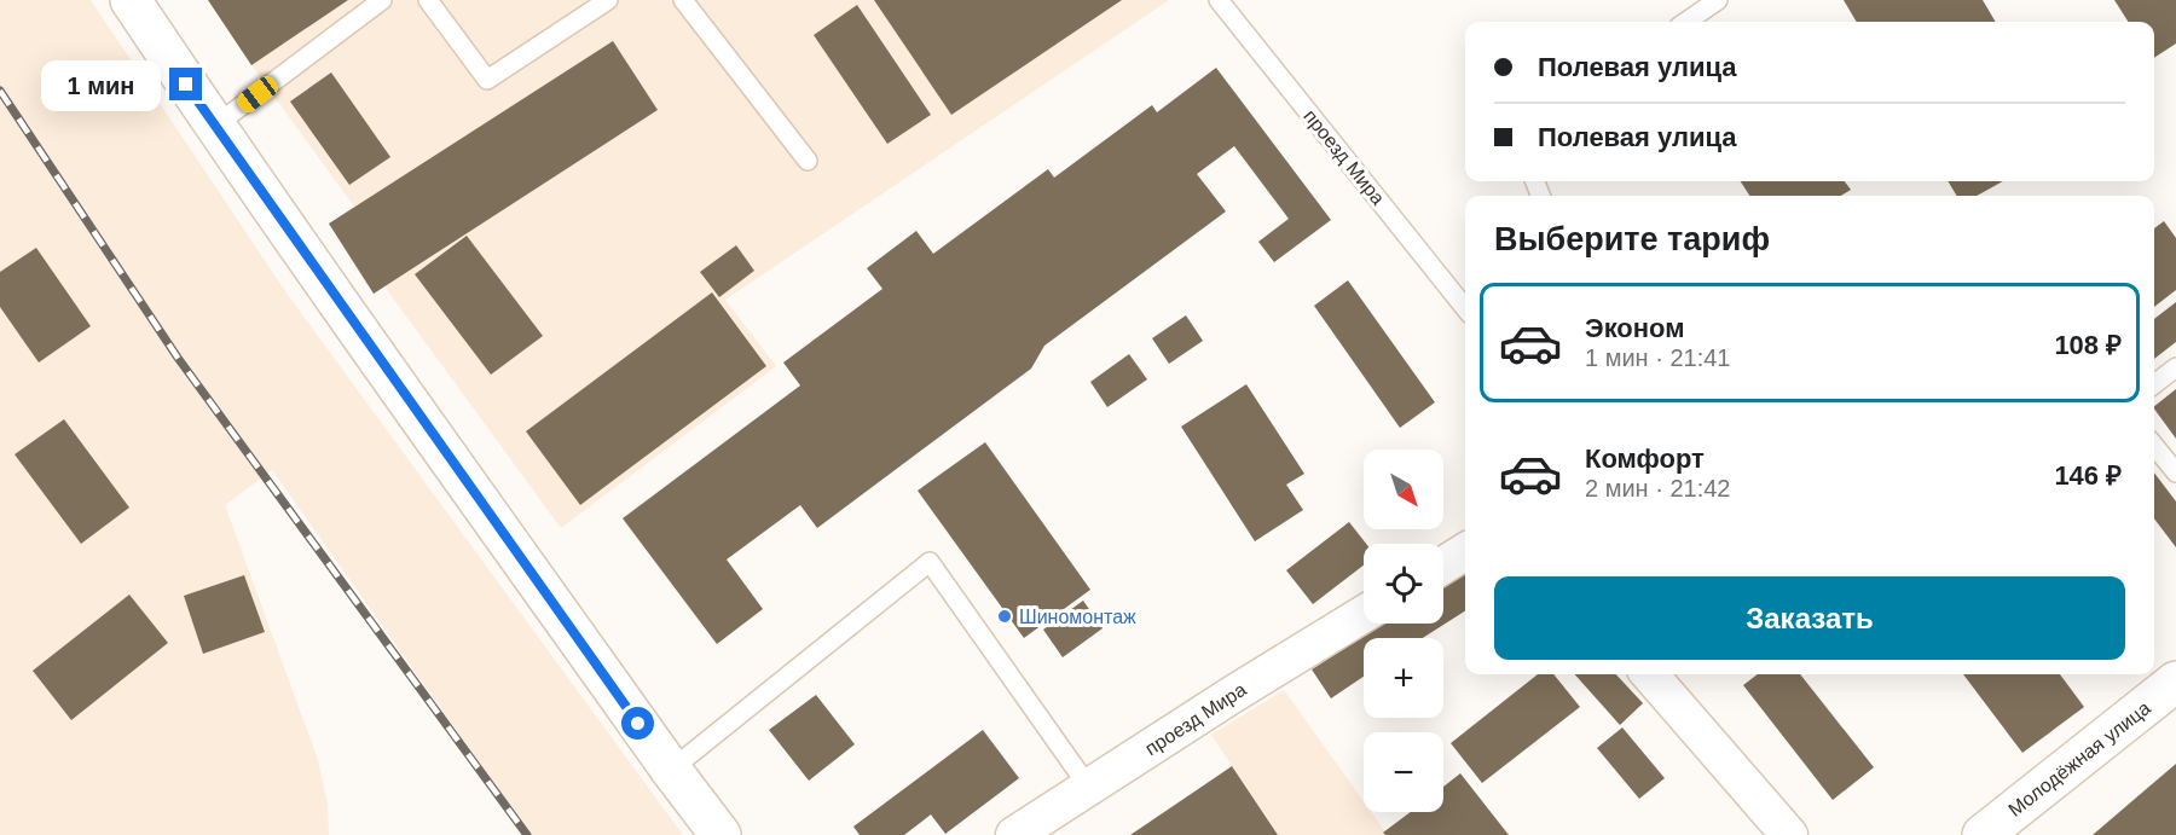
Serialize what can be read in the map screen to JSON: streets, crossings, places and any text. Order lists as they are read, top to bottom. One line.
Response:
{"streets":{"main road":["Молодёжная улица"],"street":["проезд Мира"]},"places":["Шиномонтаж"],"north":"bottom right","page":{"banner":["Полевая улица","Полевая улица"],"bubble":"1 мин","heading":"Выберите тариф","list":[{"name":"Эконом","note":"1 мин · 21:41","value":"108 ₽"},{"name":"Комфорт","note":"2 мин · 21:42","value":"146 ₽"}],"map_buttons":["+","−"],"buttons":"Заказать"}}
